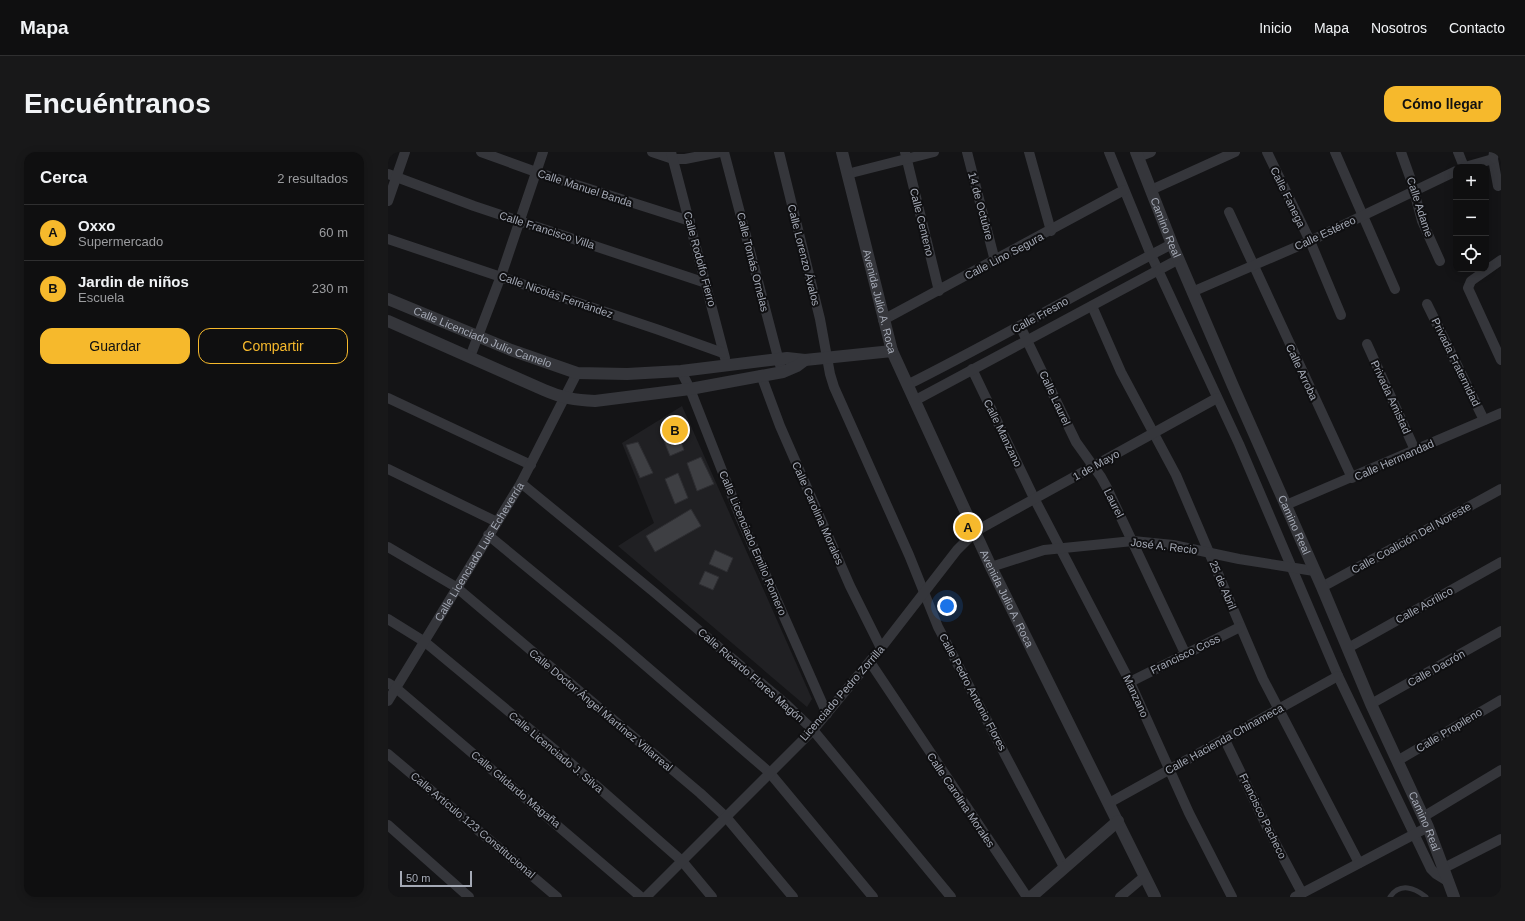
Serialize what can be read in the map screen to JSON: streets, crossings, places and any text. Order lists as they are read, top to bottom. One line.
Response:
{"streets":{"street":["Calle Manuel Banda","Calle Fanega","14 de Octubre","Calle Adame","Calle Centeno","Camino Real","Calle Francisco Villa","Calle Estéreo","Calle Lorenzo Ávalos","Calle Lino Segura","Calle Rodolfo Fierro","Calle Tomás Ornelas","Calle Nicolás Fernández","Avenida Julio A. Roca","Calle Fresno","Calle Licenciado Julio Camelo","Privada Fraternidad","Calle Arroba","Privada Amistad","Calle Laurel","Calle Manzano","Calle Hermandad","1 de Mayo","Laurel","Calle Carolina Morales","Calle Coalición Del Noreste","Calle Licenciado Emilio Romero","José A. Recio","Calle Licenciado Luis Echeverría","25 de Abril","Calle Acrílico","Francisco Coss","Calle Dacrón","Calle Ricardo Flores Magón","Calle Pedro Antonio Flores","Licenciado Pedro Zorrilla","Manzano","Calle Doctor Ángel Martínez Villarreal","Calle Propileno","Calle Hacienda Chinameca","Calle Licenciado J. Silva","Calle Gildardo Magaña","Francisco Pacheco","Calle Artículo 123 Constitucional"]},"crossings":[["Calle Manuel Banda","Calle Rodolfo Fierro"],["Calle Fanega","Calle Estéreo"],["14 de Octubre","Calle Lino Segura"],["Calle Adame","Calle Estéreo"],["Calle Centeno","Calle Lino Segura"],["Camino Real","Calle Estéreo"],["Camino Real","Calle Lino Segura"],["Camino Real","Calle Fresno"],["Camino Real","Calle Hermandad"],["Camino Real","1 de Mayo"],["Camino Real","Calle Coalición Del Noreste"],["Camino Real","José A. Recio"],["Camino Real","Calle Acrílico"],["Camino Real","Calle Dacrón"],["Camino Real","Calle Propileno"],["Camino Real","Calle Hacienda Chinameca"],["Calle Francisco Villa","Calle Rodolfo Fierro"],["Calle Estéreo","Calle Arroba"],["Calle Lorenzo Ávalos","Calle Pedro Antonio Flores"],["Calle Lino Segura","Avenida Julio A. Roca"],["Calle Rodolfo Fierro","Calle Nicolás Fernández"],["Avenida Julio A. Roca","Calle Fresno"],["Avenida Julio A. Roca","1 de Mayo"],["Avenida Julio A. Roca","José A. Recio"],["Avenida Julio A. Roca","Licenciado Pedro Zorrilla"],["Avenida Julio A. Roca","Calle Hacienda Chinameca"],["Calle Fresno","Calle Laurel"],["Calle Fresno","Calle Manzano"],["Calle Fresno","25 de Abril"],["Calle Licenciado Julio Camelo","Calle Licenciado Luis Echeverría"],["Privada Fraternidad","Calle Hermandad"],["Calle Arroba","Calle Hermandad"],["Privada Amistad","Calle Hermandad"],["Calle Laurel","1 de Mayo"],["Calle Laurel","Laurel"],["Calle Manzano","1 de Mayo"],["Calle Manzano","Manzano"],["1 de Mayo","Laurel"],["1 de Mayo","25 de Abril"],["1 de Mayo","Licenciado Pedro Zorrilla"],["1 de Mayo","Manzano"],["Laurel","José A. Recio"],["Laurel","Francisco Coss"],["Calle Carolina Morales","Licenciado Pedro Zorrilla"],["Calle Licenciado Emilio Romero","Licenciado Pedro Zorrilla"],["José A. Recio","25 de Abril"],["José A. Recio","Manzano"],["Calle Licenciado Luis Echeverría","Calle Ricardo Flores Magón"],["Calle Licenciado Luis Echeverría","Calle Doctor Ángel Martínez Villarreal"],["Calle Licenciado Luis Echeverría","Calle Licenciado J. Silva"],["Calle Licenciado Luis Echeverría","Calle Gildardo Magaña"],["25 de Abril","Francisco Coss"],["25 de Abril","Calle Hacienda Chinameca"],["Francisco Coss","Manzano"],["Calle Ricardo Flores Magón","Licenciado Pedro Zorrilla"],["Calle Pedro Antonio Flores","Licenciado Pedro Zorrilla"],["Licenciado Pedro Zorrilla","Calle Doctor Ángel Martínez Villarreal"],["Licenciado Pedro Zorrilla","Calle Licenciado J. Silva"],["Manzano","Calle Hacienda Chinameca"],["Calle Hacienda Chinameca","Francisco Pacheco"]],"scale_bar":"50 m","page":{"header":"Mapa","nav":["Inicio","Mapa","Nosotros","Contacto"],"buttons":["Cómo llegar",["Guardar","Compartir"]],"title":"Encuéntranos","heading":["Cerca","2 resultados"],"map_buttons":["+","−"],"list":[{"mark":"A","name":"Oxxo","note":"Supermercado","value":"60 m"},{"mark":"B","name":"Jardin de niños","note":"Escuela","value":"230 m"}],"pins":["B","A"],"scale":"50 m"}}
